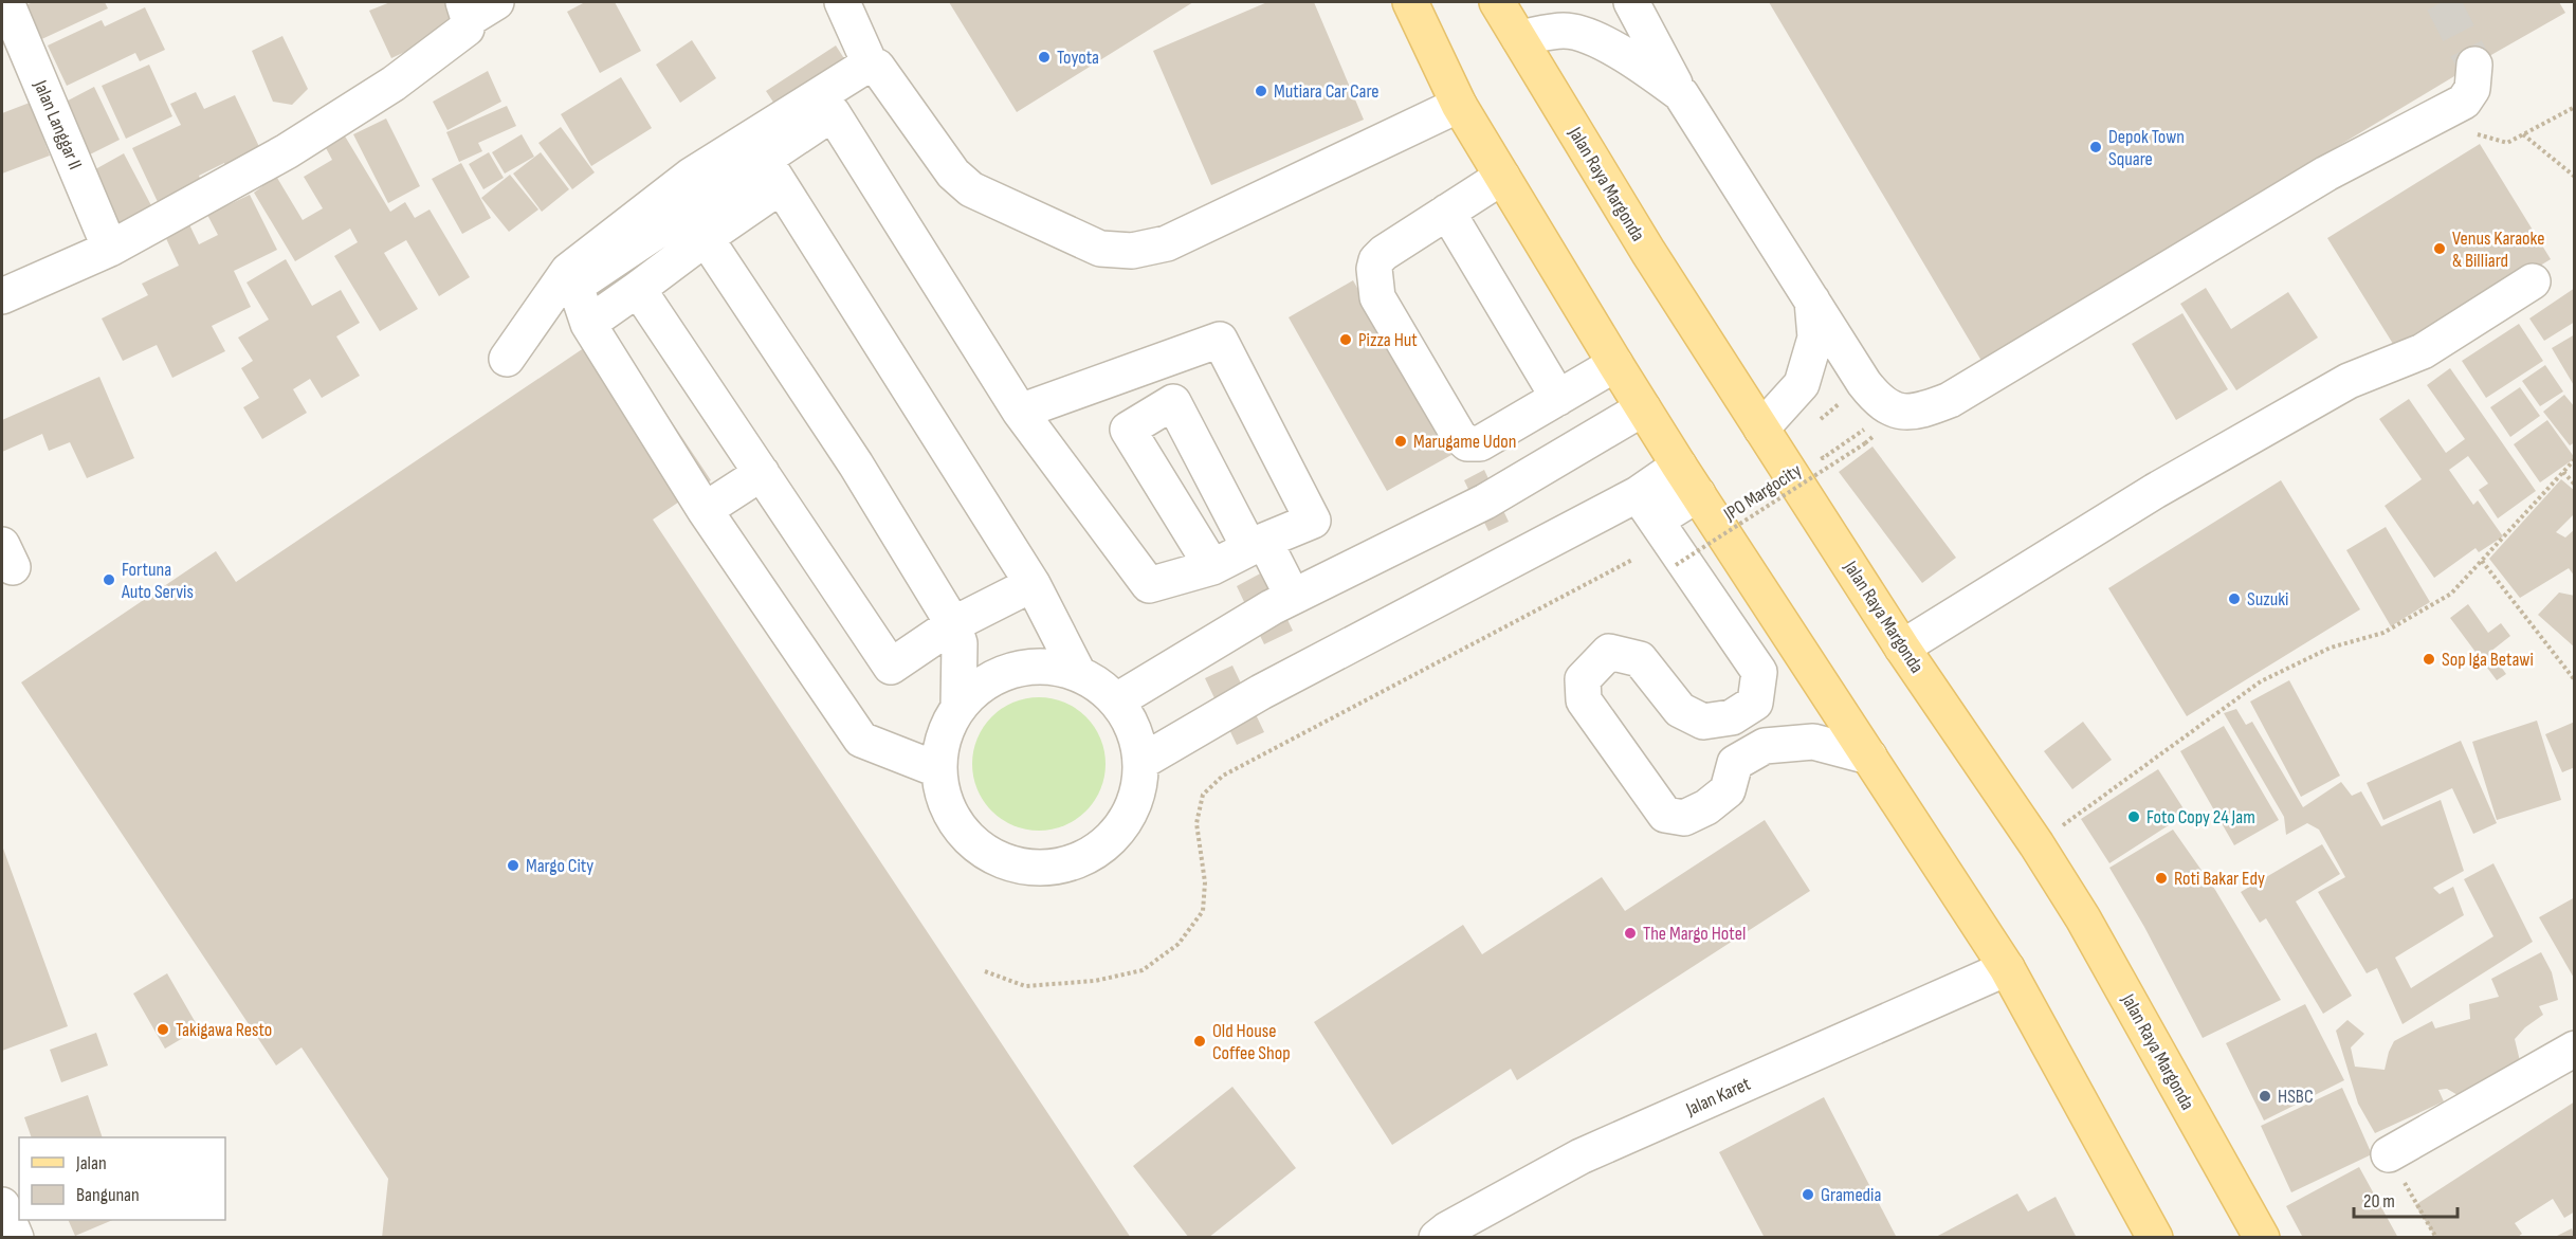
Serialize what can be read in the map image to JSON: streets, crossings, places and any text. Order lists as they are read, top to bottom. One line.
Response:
{"streets":{"main road":["Jalan Raya Margonda"],"street":["Jalan Langgar II","Jalan Karet"],"path":["JPO Margocity"]},"places":["Toyota","Mutiara Car Care","Depok Town Square","Venus Karaoke & Billiard","Pizza Hut","Marugame Udon","Fortuna Auto Servis","Suzuki","Sop Iga Betawi","Foto Copy 24 Jam","Margo City","Roti Bakar Edy","The Margo Hotel","Takigawa Resto","Old House Coffee Shop","HSBC","Gramedia"],"legend":["Jalan","Bangunan"],"scale_bar":"20 m"}
